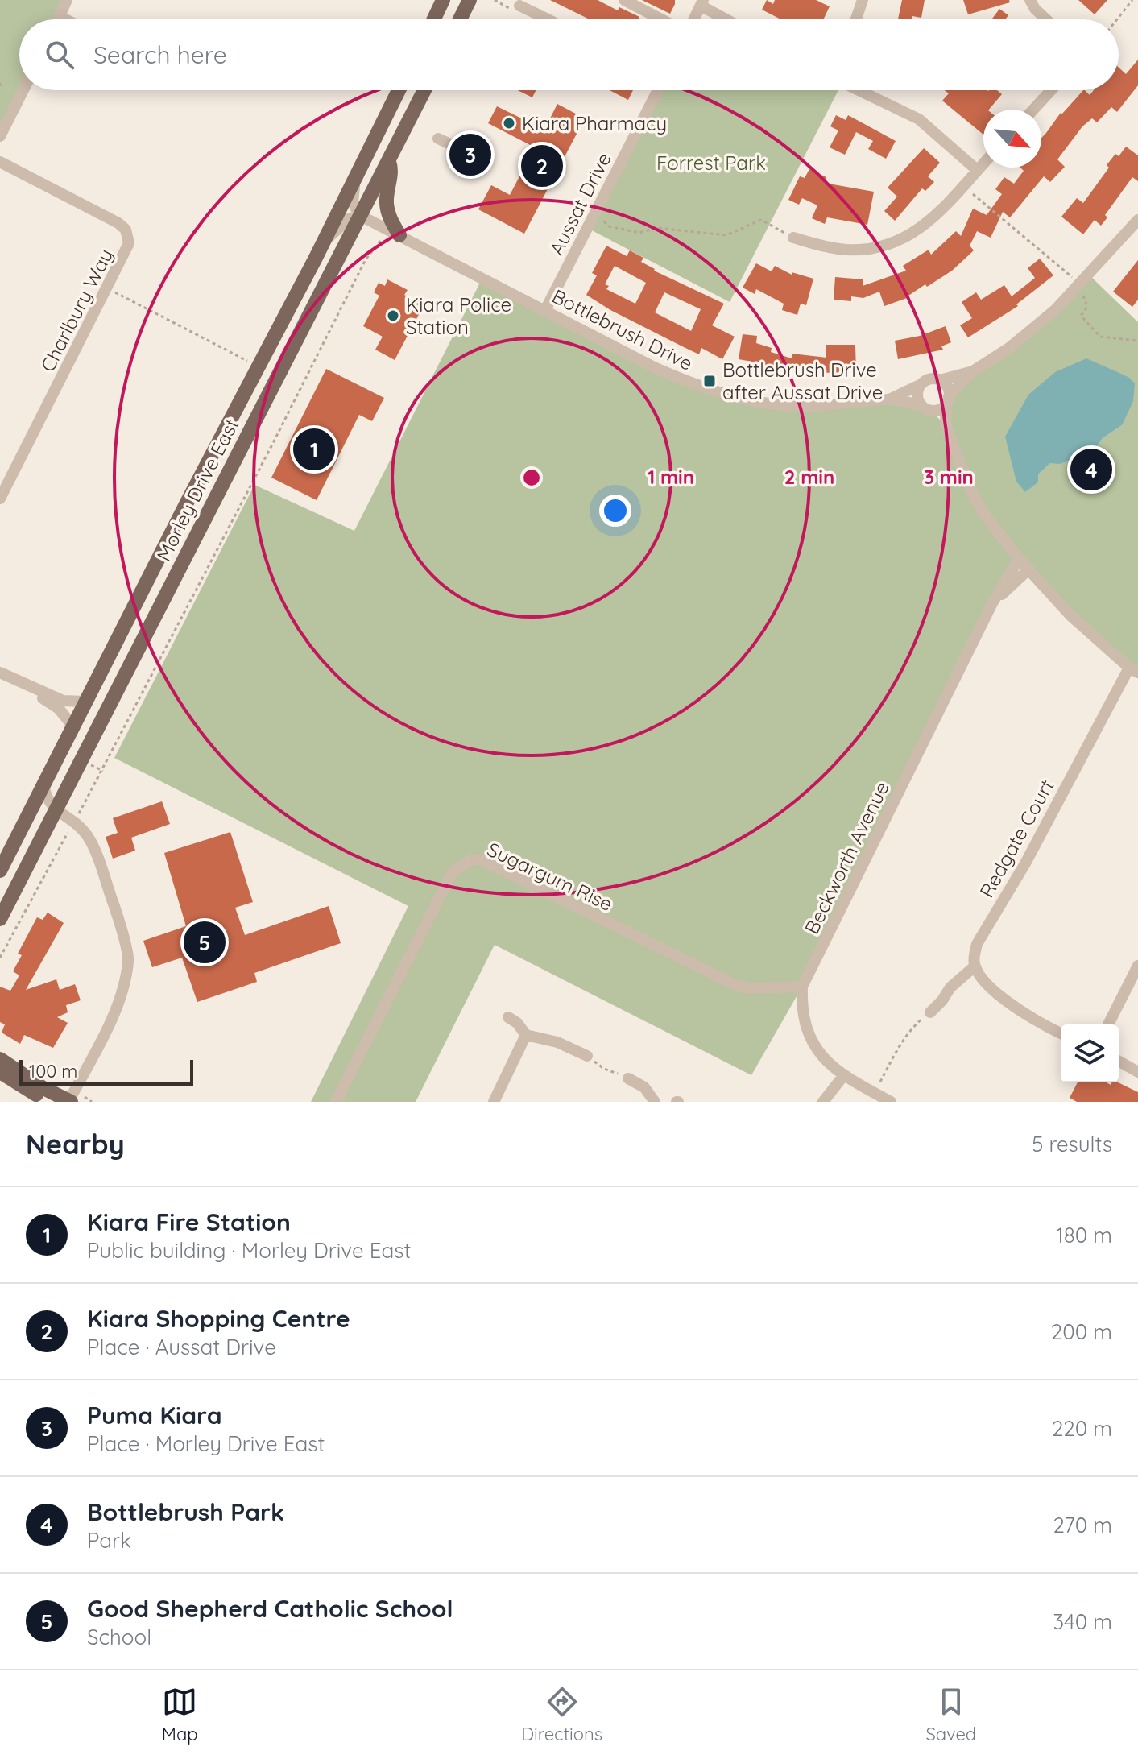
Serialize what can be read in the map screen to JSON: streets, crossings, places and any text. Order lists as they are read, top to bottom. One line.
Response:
{"streets":{"main road":["Morley Drive East"],"street":["Aussat Drive","Charlbury Way","Bottlebrush Drive","Redgate Court","Beckworth Avenue","Sugargum Rise"]},"crossings":[["Aussat Drive","Bottlebrush Drive"],["Bottlebrush Drive","Morley Drive East"],["Beckworth Avenue","Sugargum Rise"]],"parks":["Forrest Park"],"places":{"other":["Kiara Pharmacy","Kiara Police Station"],"transit":["Bottlebrush Drive after Aussat Drive"]},"scale_bar":"100 m","north":"bottom right","page":{"search":"Search here","pins":["3","2","1","4","5"],"scale":"100 m","heading":["Nearby","5 results"],"list":[{"mark":"1","name":"Kiara Fire Station","note":"Public building · Morley Drive East","value":"180 m"},{"mark":"2","name":"Kiara Shopping Centre","note":"Place · Aussat Drive","value":"200 m"},{"mark":"3","name":"Puma Kiara","note":"Place · Morley Drive East","value":"220 m"},{"mark":"4","name":"Bottlebrush Park","note":"Park","value":"270 m"},{"mark":"5","name":"Good Shepherd Catholic School","note":"School","value":"340 m"}],"nav":["Map","Directions","Saved"]},"rings":["1 min","2 min","3 min"]}
